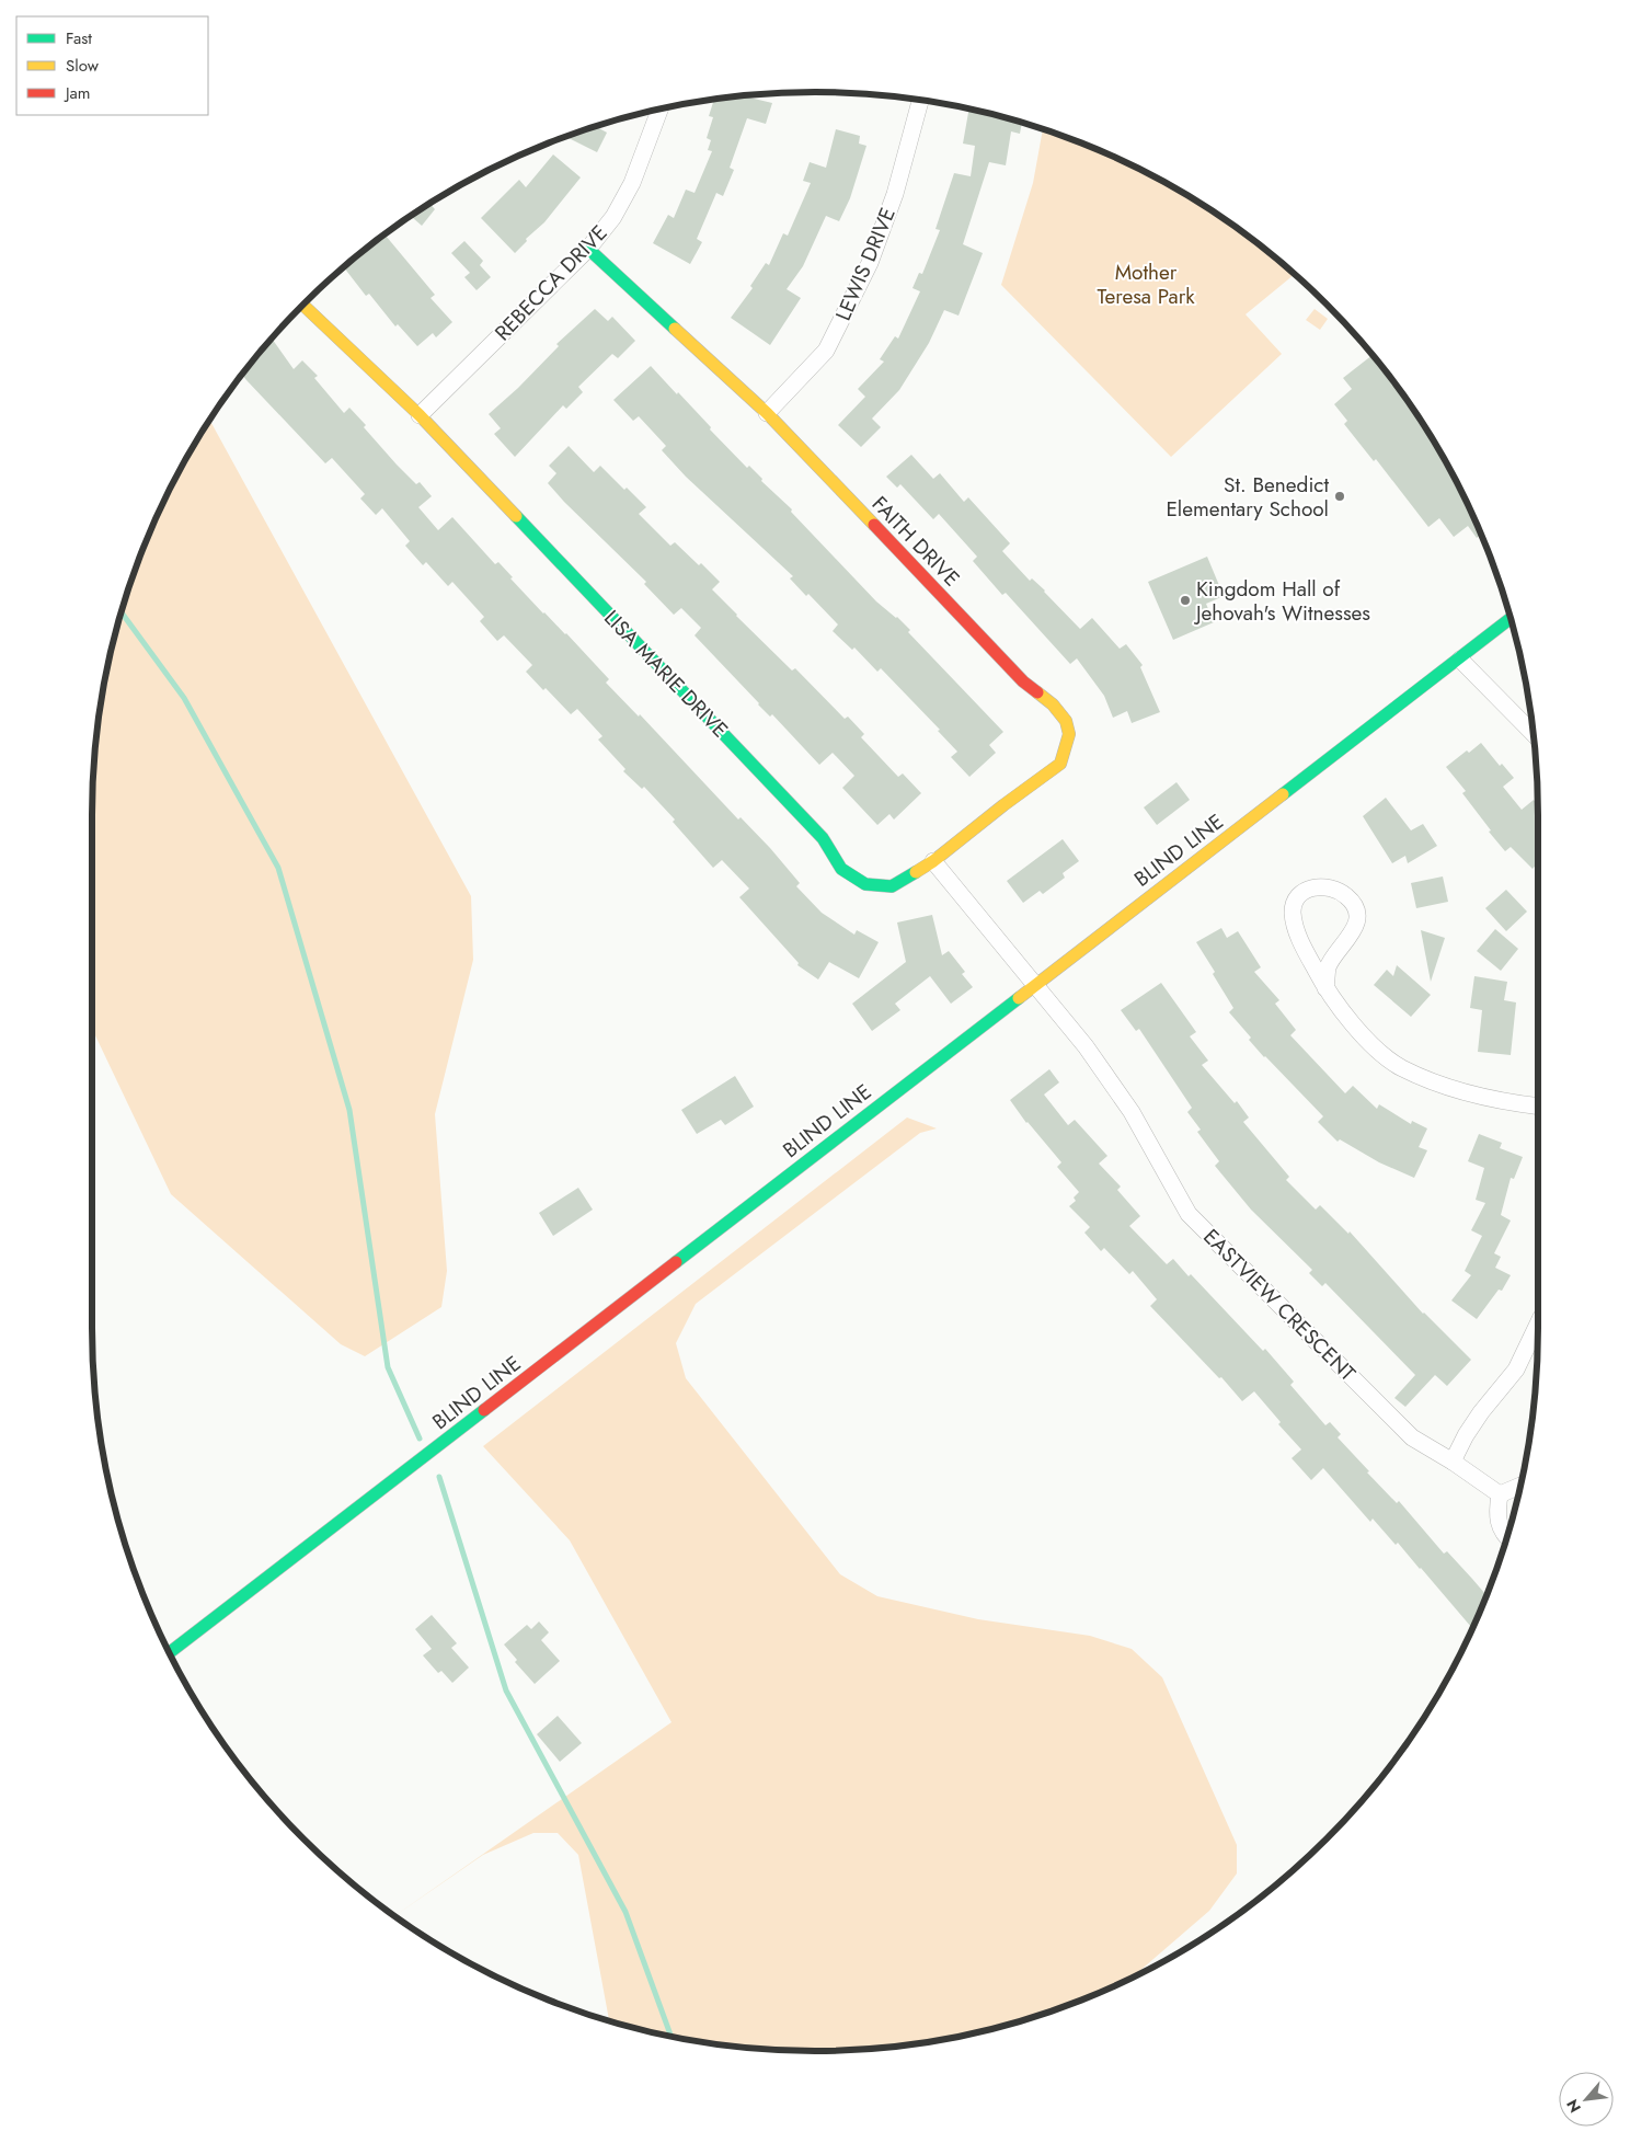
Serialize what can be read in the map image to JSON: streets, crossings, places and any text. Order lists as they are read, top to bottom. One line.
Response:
{"streets":{"street":["LEWIS DRIVE","REBECCA DRIVE","FAITH DRIVE","LISA MARIE DRIVE","BLIND LINE","EASTVIEW CRESCENT"]},"crossings":[["LEWIS DRIVE","FAITH DRIVE"],["REBECCA DRIVE","FAITH DRIVE"],["REBECCA DRIVE","LISA MARIE DRIVE"],["FAITH DRIVE","LISA MARIE DRIVE"],["BLIND LINE","EASTVIEW CRESCENT"]],"parks":["Mother Teresa Park"],"places":["St. Benedict Elementary School","Kingdom Hall of Jehovah's Witnesses"],"legend":["Fast","Slow","Jam"],"north":"bottom left"}
